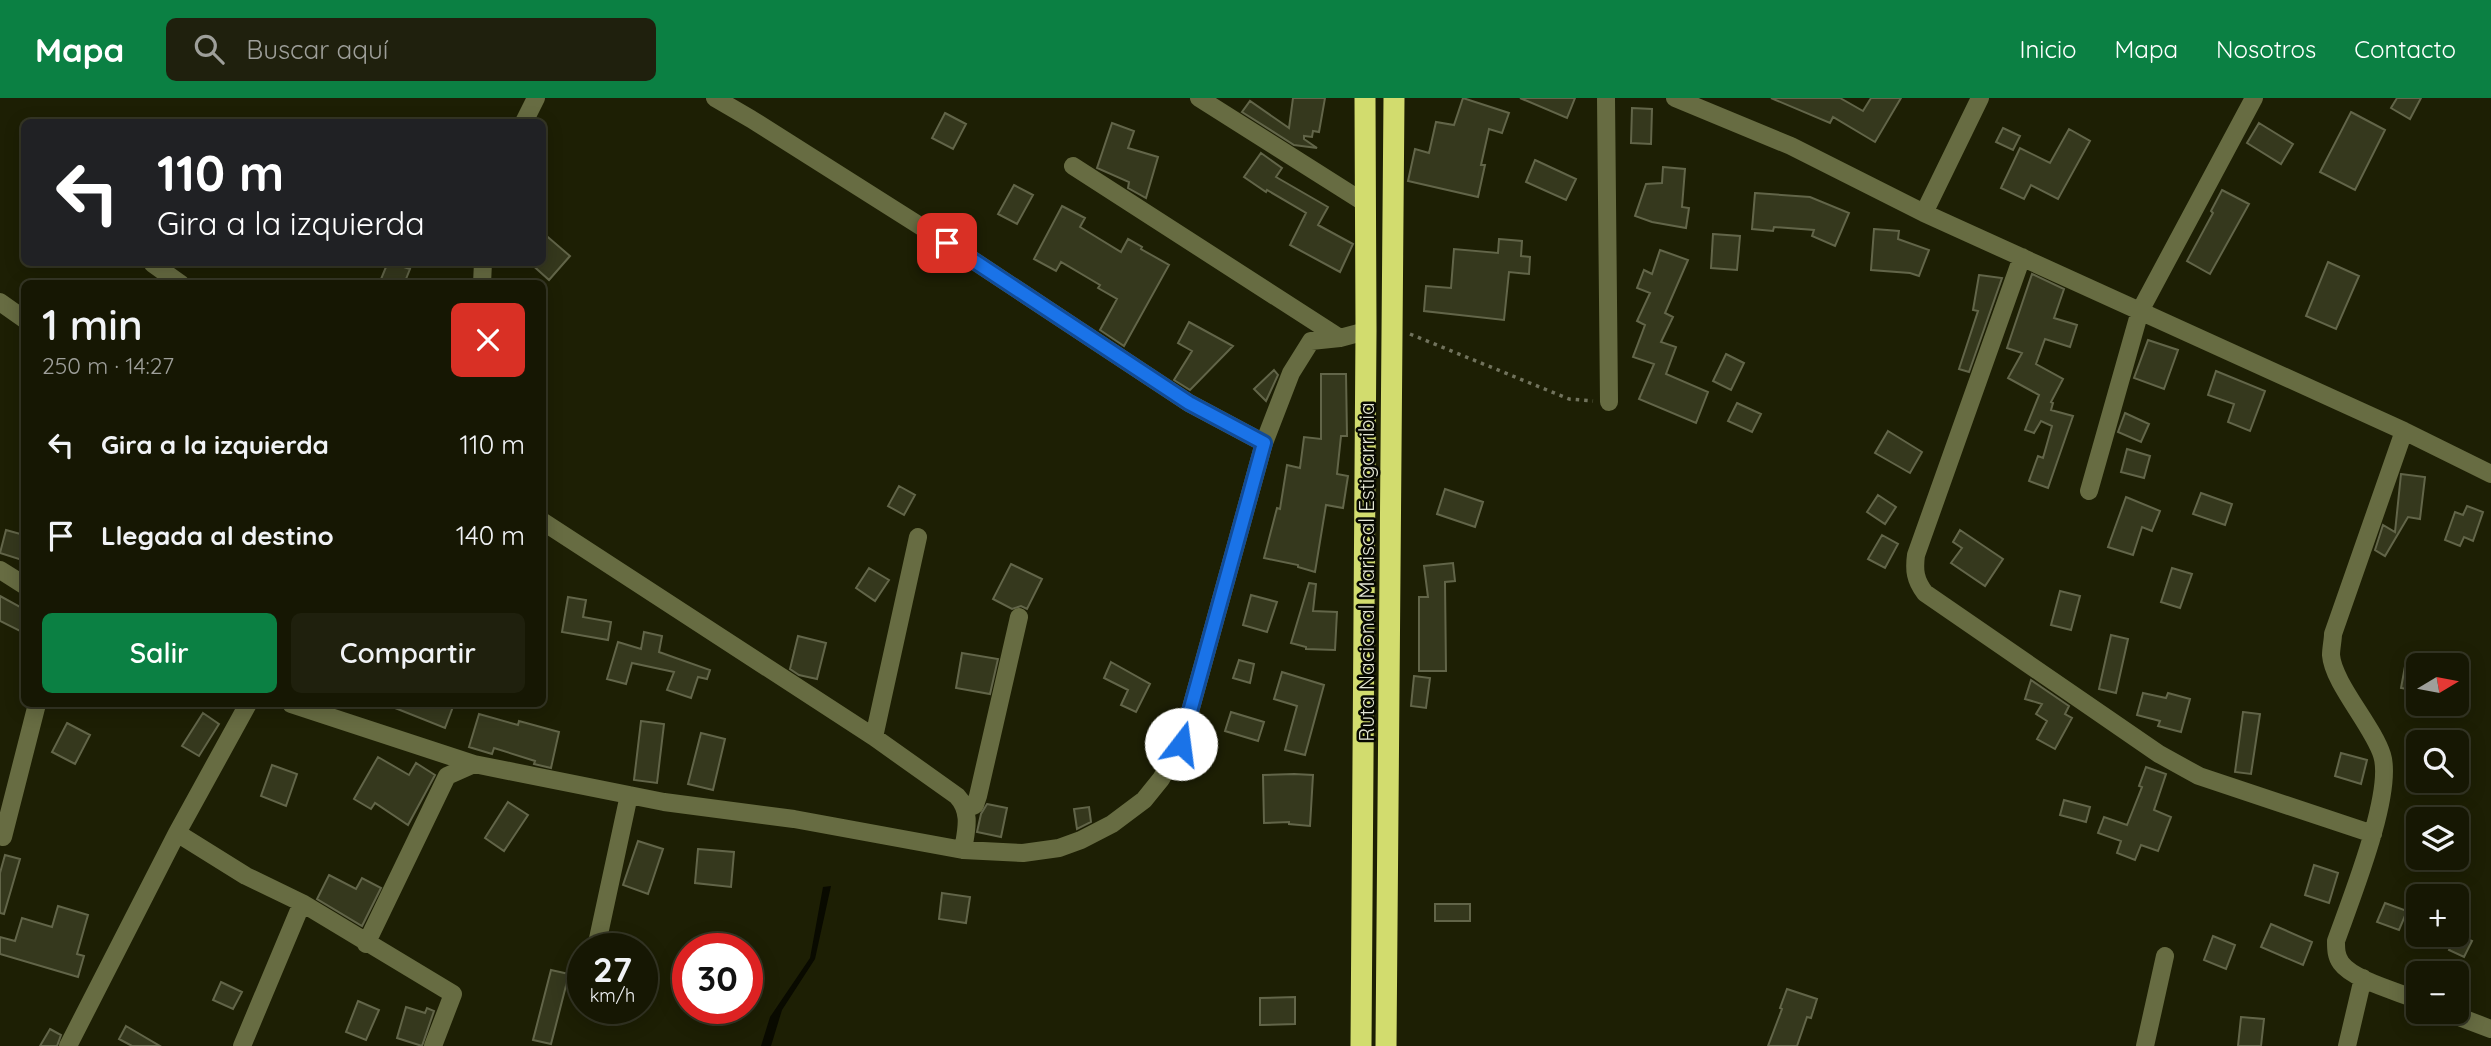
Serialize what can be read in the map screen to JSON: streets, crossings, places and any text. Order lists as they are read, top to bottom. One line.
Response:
{"streets":{"highway":["Ruta Nacional Mariscal Estigarribia"]},"north":"right","page":{"header":"Mapa","search":"Buscar aquí","nav":["Inicio","Mapa","Nosotros","Contacto"],"turn":["110 m","Gira a la izquierda"],"heading":["1 min","250 m · 14:27"],"list":[{"name":"Gira a la izquierda","value":"110 m"},{"name":"Llegada al destino","value":"140 m"}],"buttons":["Salir","Compartir"],"map_buttons":["+","−"],"speed":"27 km/h","limit":"30"}}
